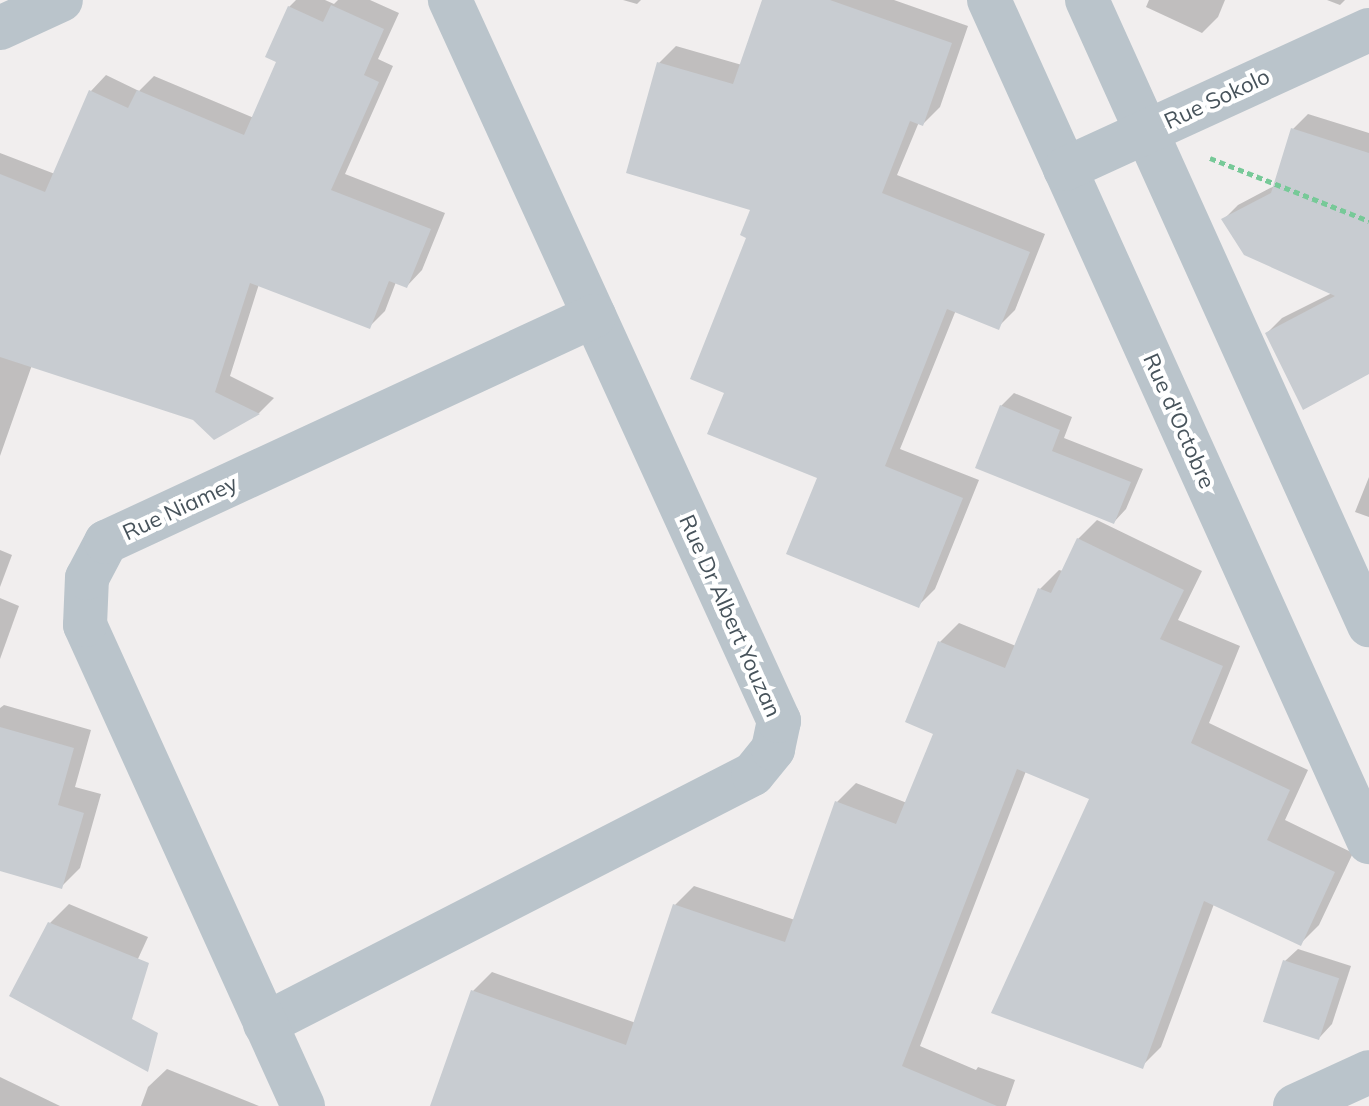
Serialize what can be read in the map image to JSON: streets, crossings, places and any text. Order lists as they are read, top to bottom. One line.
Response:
{"streets":{"street":["Rue Sokolo","Rue d'Octobre","Rue Niamey","Rue Dr Albert Youzan"]},"crossings":[["Rue Sokolo","Rue d'Octobre"],["Rue Niamey","Rue Dr Albert Youzan"]]}
